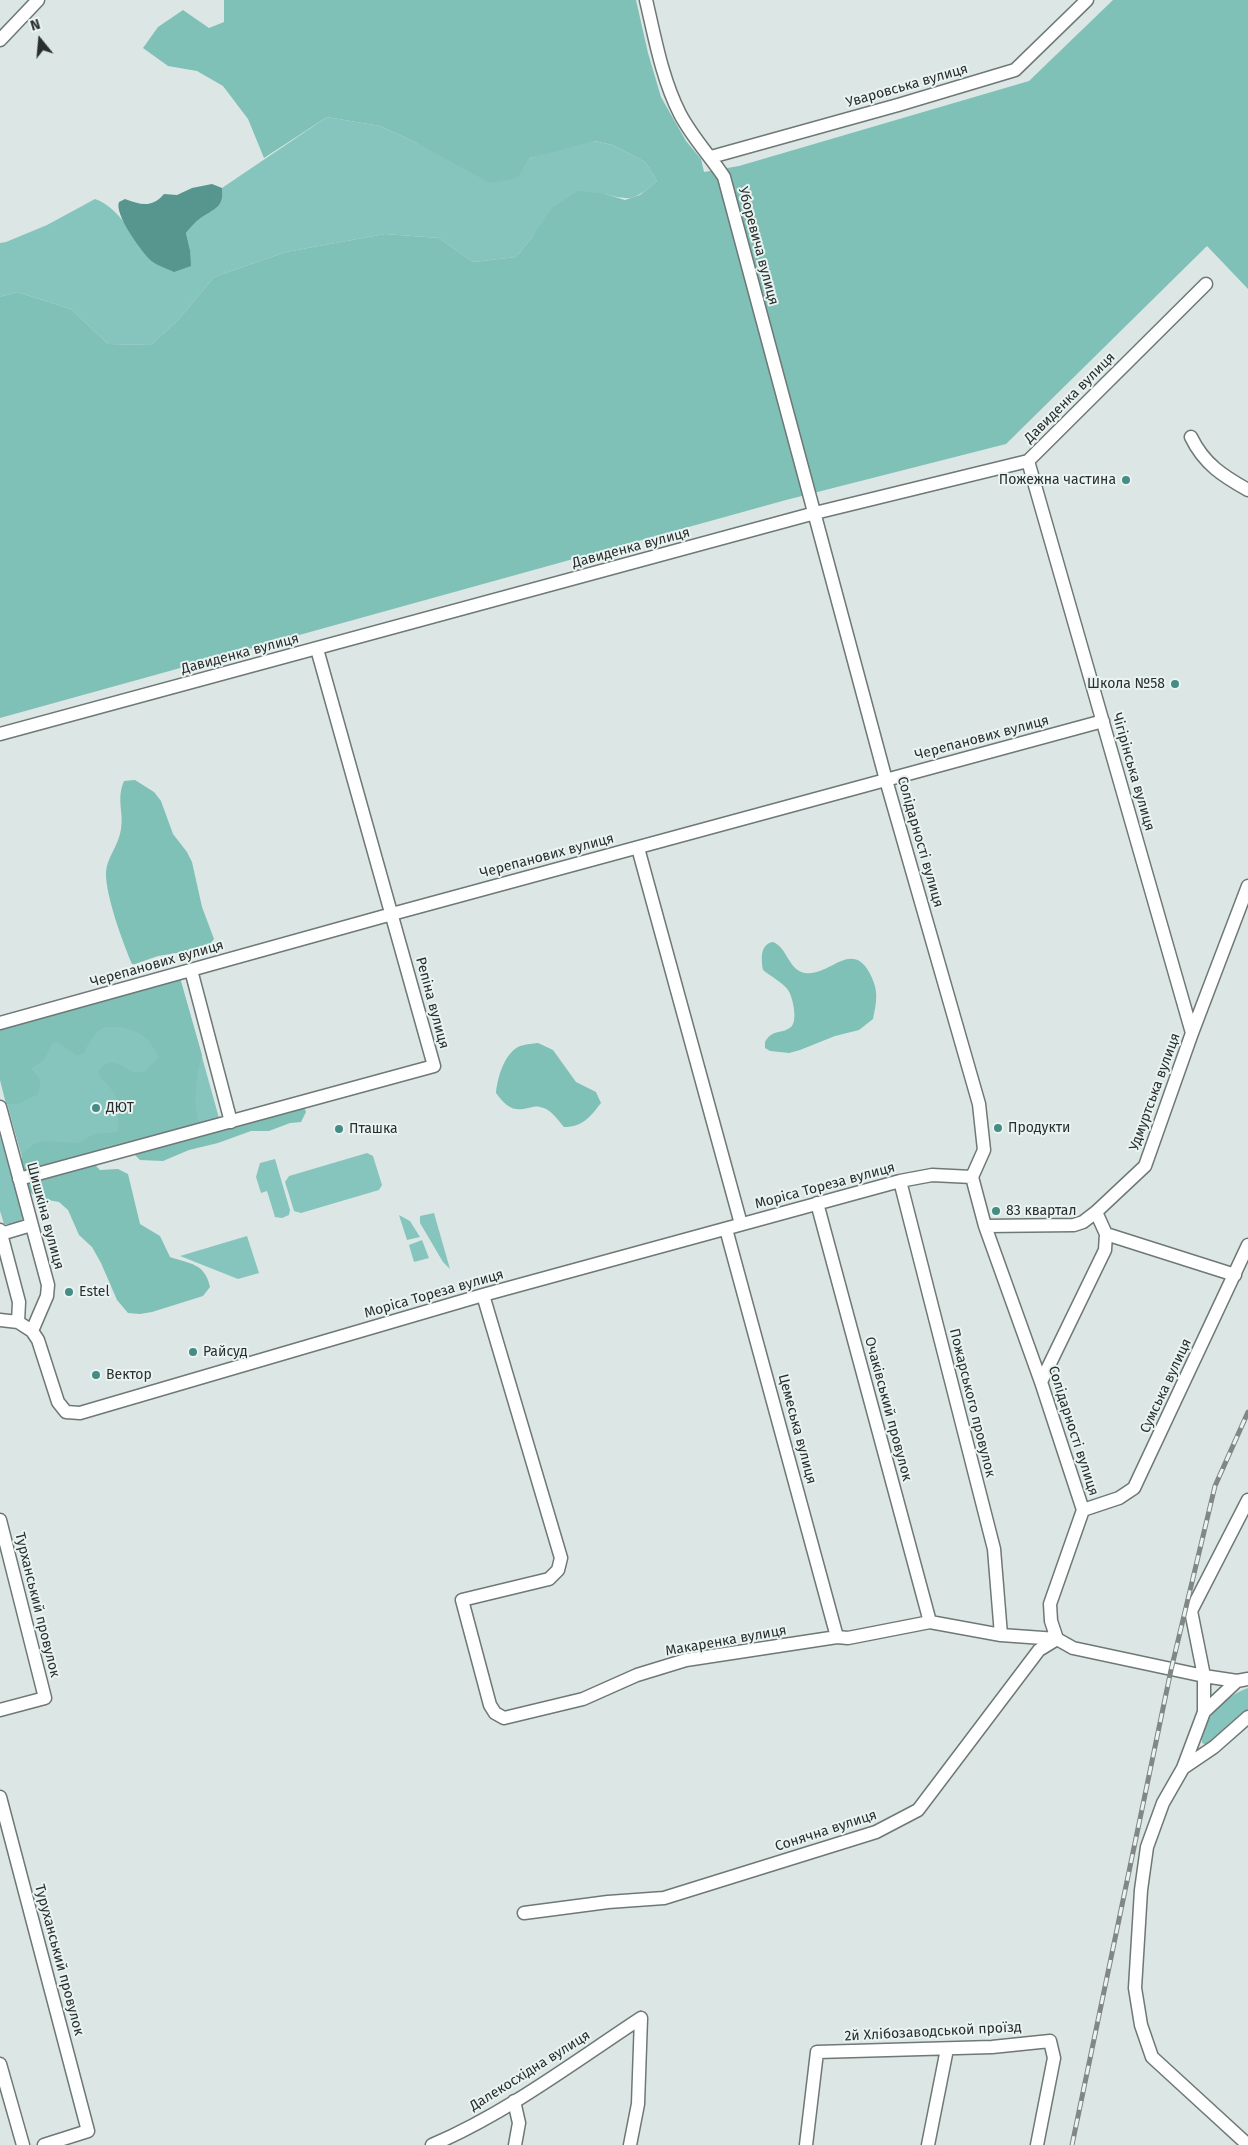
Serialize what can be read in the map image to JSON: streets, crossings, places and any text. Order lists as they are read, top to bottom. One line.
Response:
{"streets":{"street":["Уваровська вулиця","Уборевича вулиця","Давиденка вулиця","Черепанових вулиця","Чiгiрiнська вулиця","Солідарності вулиця","Репiна вулиця","Удмуртська вулиця","Моріса Тореза вулиця","Шишкiна вулиця","Сумська вулиця","Пожарського провулок","Очакiвський провулок","Цемеська вулиця","Турханський провулок","Макаренка вулиця","Сонячна вулиця","Туруханський провулок","2й Хлібозаводськой проїзд","Далекосхідна вулиця"]},"crossings":[["Уваровська вулиця","Уборевича вулиця"],["Уборевича вулиця","Давиденка вулиця"],["Уборевича вулиця","Солідарності вулиця"],["Давиденка вулиця","Чiгiрiнська вулиця"],["Давиденка вулиця","Солідарності вулиця"],["Давиденка вулиця","Репiна вулиця"],["Черепанових вулиця","Чiгiрiнська вулиця"],["Черепанових вулиця","Солідарності вулиця"],["Черепанових вулиця","Репiна вулиця"],["Чiгiрiнська вулиця","Удмуртська вулиця"],["Солідарності вулиця","Удмуртська вулиця"],["Солідарності вулиця","Моріса Тореза вулиця"],["Солідарності вулиця","Сумська вулиця"],["Солідарності вулиця","Макаренка вулиця"],["Солідарності вулиця","Сонячна вулиця"],["Репiна вулиця","Шишкiна вулиця"],["Моріса Тореза вулиця","Шишкiна вулиця"],["Моріса Тореза вулиця","Пожарського провулок"],["Моріса Тореза вулиця","Очакiвський провулок"],["Моріса Тореза вулиця","Цемеська вулиця"],["Моріса Тореза вулиця","Макаренка вулиця"],["Пожарського провулок","Макаренка вулиця"],["Очакiвський провулок","Макаренка вулиця"],["Цемеська вулиця","Макаренка вулиця"],["Макаренка вулиця","Сонячна вулиця"]],"places":["Пожежна частина","Школа №58","ДЮТ","Продукти","Пташка","83 квартал","Estel","Райсуд","Вектор"],"north":"top"}
